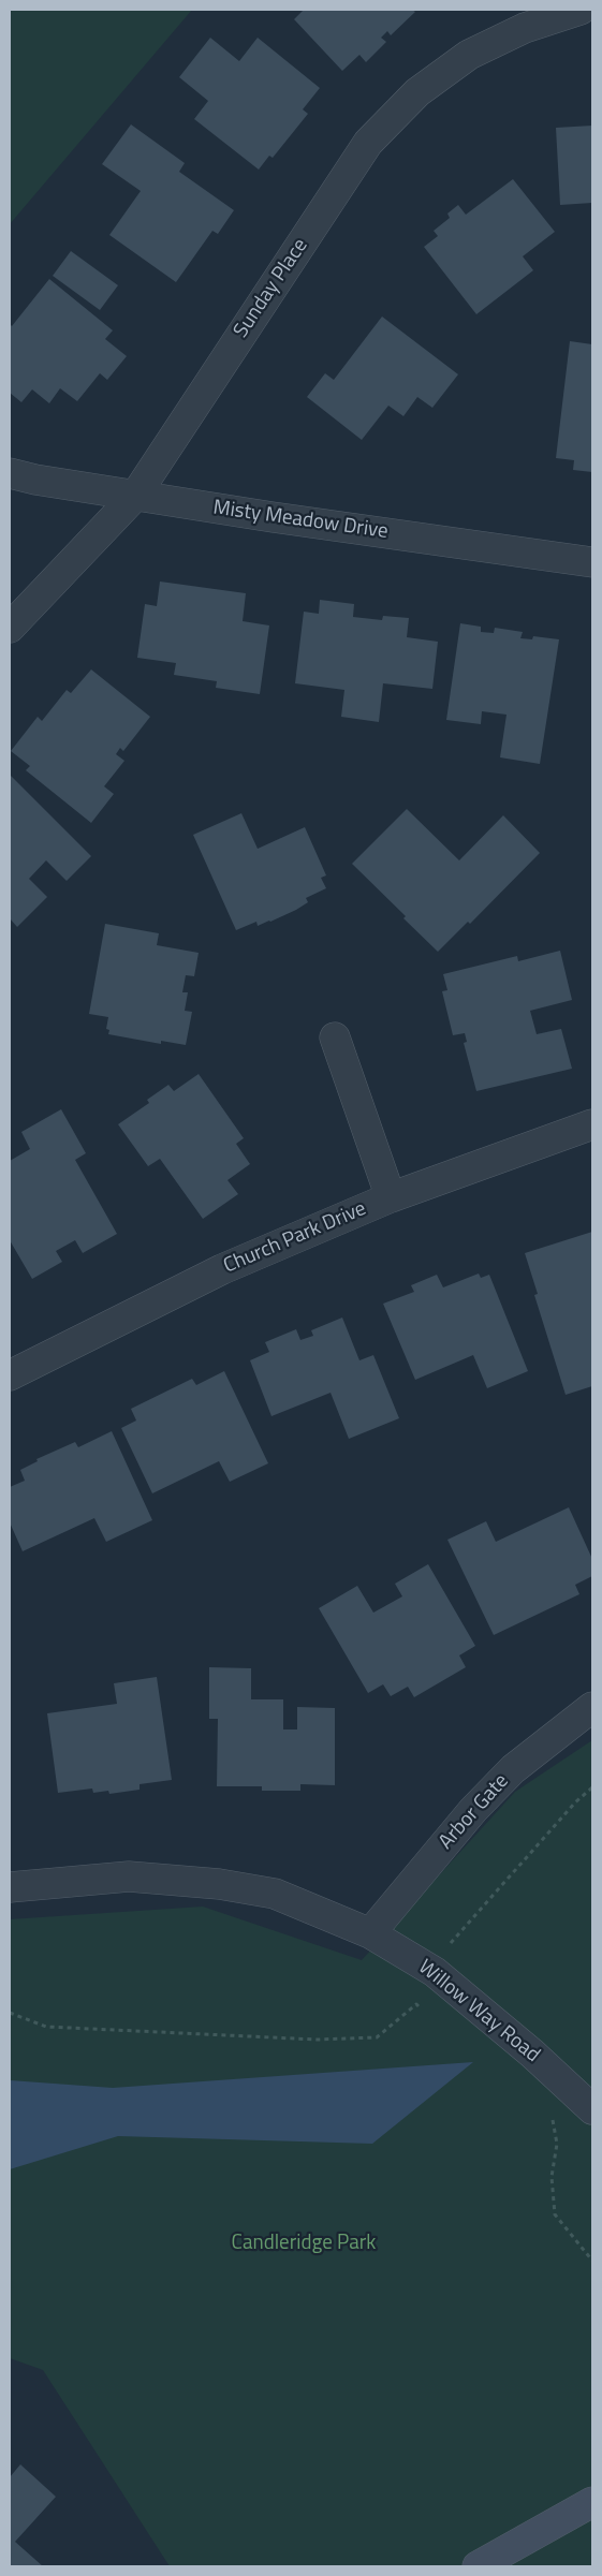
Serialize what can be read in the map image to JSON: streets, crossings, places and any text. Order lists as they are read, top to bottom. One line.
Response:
{"streets":{"street":["Sunday Place","Misty Meadow Drive","Church Park Drive","Arbor Gate","Willow Way Road"]},"crossings":[["Sunday Place","Misty Meadow Drive"],["Arbor Gate","Willow Way Road"]],"parks":["Candleridge Park"]}
